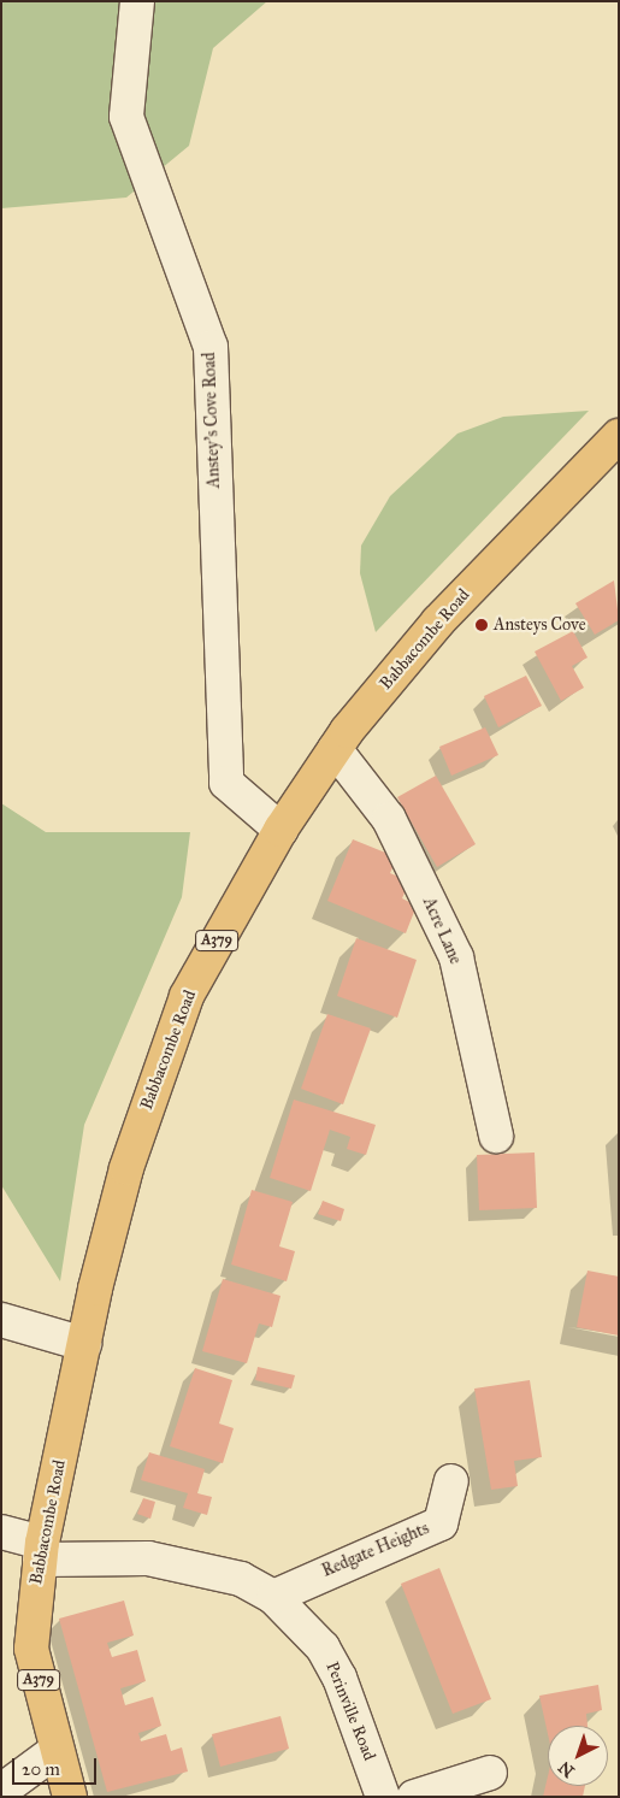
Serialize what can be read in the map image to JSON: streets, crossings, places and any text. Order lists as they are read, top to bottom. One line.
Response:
{"streets":{"main road":["Babbacombe Road","A379"],"street":["Anstey's Cove Road","Acre Lane","Redgate Heights","Perinville Road"]},"crossings":[["Anstey's Cove Road","Babbacombe Road"],["Babbacombe Road","Acre Lane"],["Babbacombe Road","Perinville Road"],["Redgate Heights","Perinville Road"]],"places":["Ansteys Cove"],"scale_bar":"20 m","north":"bottom left"}
